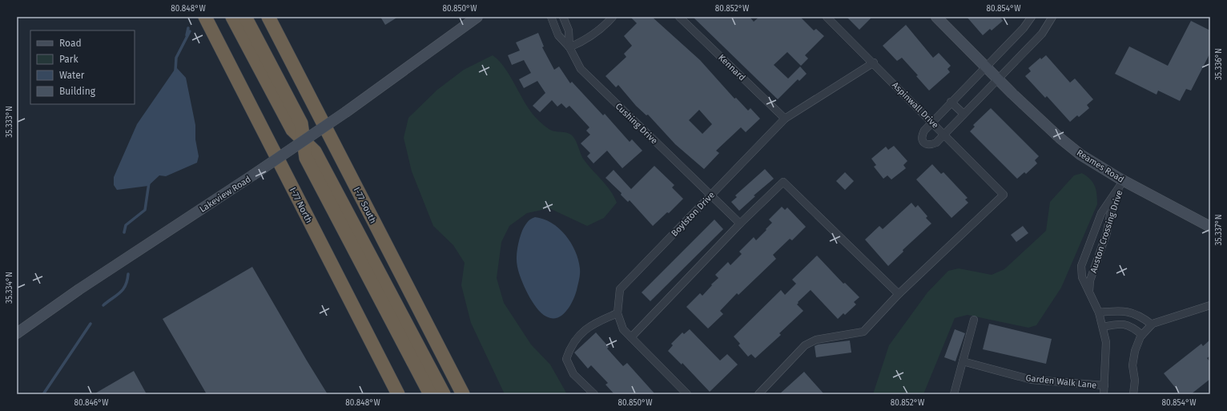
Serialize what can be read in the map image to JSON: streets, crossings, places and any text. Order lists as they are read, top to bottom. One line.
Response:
{"streets":{"highway":["I-77 North","I-77 South"],"main road":["Reames Road","Lakeview Road"],"street":["Kennard","Aspinwall Drive","Cushing Drive","Boylston Drive","Auston Crossing Drive","Garden Walk Lane"]},"crossings":[["Kennard","Boylston Drive"],["Aspinwall Drive","Boylston Drive"],["Cushing Drive","Boylston Drive"],["Reames Road","Auston Crossing Drive"],["Auston Crossing Drive","Garden Walk Lane"]],"legend":["Road","Park","Water","Building"],"coordinates":["80.848°W","80.850°W","80.852°W","80.854°W","35.336°N","35.333°N","35.337°N","35.334°N","80.846°W"]}
